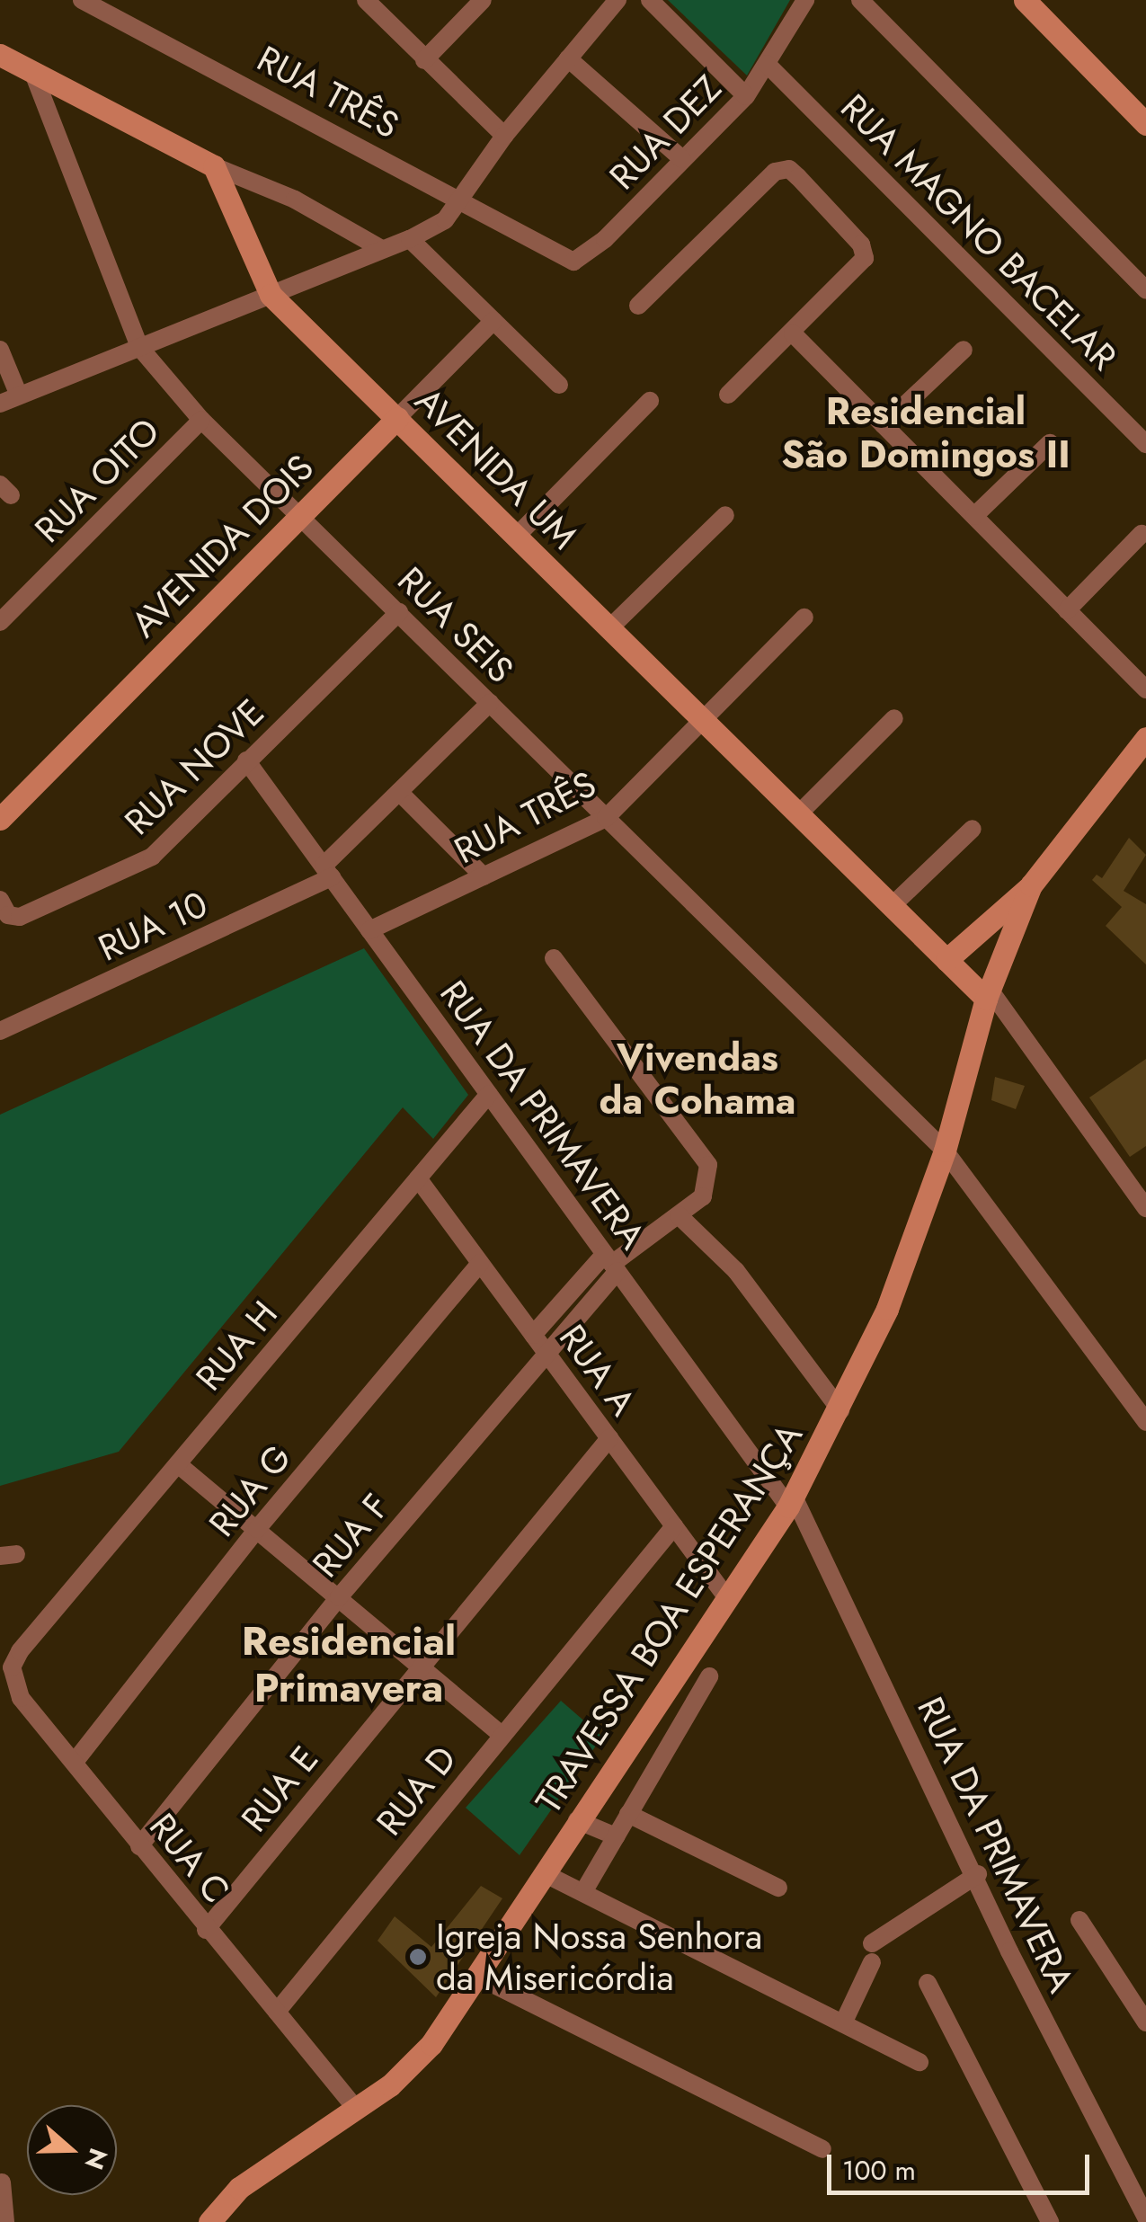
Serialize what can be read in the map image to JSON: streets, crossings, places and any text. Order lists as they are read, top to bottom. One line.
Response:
{"streets":{"street":["RUA TRÊS","RUA DEZ","RUA MAGNO BACELAR","AVENIDA UM","RUA OITO","AVENIDA DOIS","RUA SEIS","RUA NOVE","RUA 10","RUA DA PRIMAVERA","RUA H","RUA A","RUA G","RUA F","TRAVESSA BOA ESPERANÇA","RUA E","RUA D","RUA C"]},"crossings":[["RUA TRÊS","RUA DEZ"],["RUA TRÊS","AVENIDA UM"],["RUA TRÊS","RUA SEIS"],["RUA TRÊS","RUA DA PRIMAVERA"],["RUA DEZ","RUA MAGNO BACELAR"],["AVENIDA UM","AVENIDA DOIS"],["AVENIDA UM","TRAVESSA BOA ESPERANÇA"],["RUA OITO","RUA SEIS"],["AVENIDA DOIS","RUA SEIS"],["RUA SEIS","RUA NOVE"],["RUA SEIS","RUA 10"],["RUA SEIS","TRAVESSA BOA ESPERANÇA"],["RUA NOVE","RUA DA PRIMAVERA"],["RUA 10","RUA DA PRIMAVERA"],["RUA DA PRIMAVERA","RUA H"],["RUA DA PRIMAVERA","RUA F"],["RUA DA PRIMAVERA","TRAVESSA BOA ESPERANÇA"],["RUA H","RUA A"],["RUA H","RUA C"],["RUA A","RUA G"],["RUA A","RUA F"],["RUA A","TRAVESSA BOA ESPERANÇA"],["RUA A","RUA E"],["RUA A","RUA D"],["RUA G","RUA C"],["RUA F","RUA C"],["TRAVESSA BOA ESPERANÇA","RUA C"],["RUA E","RUA C"],["RUA D","RUA C"]],"districts":["Residencial São Domingos II","Vivendas da Cohama","Residencial Primavera"],"places":["Igreja Nossa Senhora da Misericórdia"],"scale_bar":"100 m","north":"right"}
